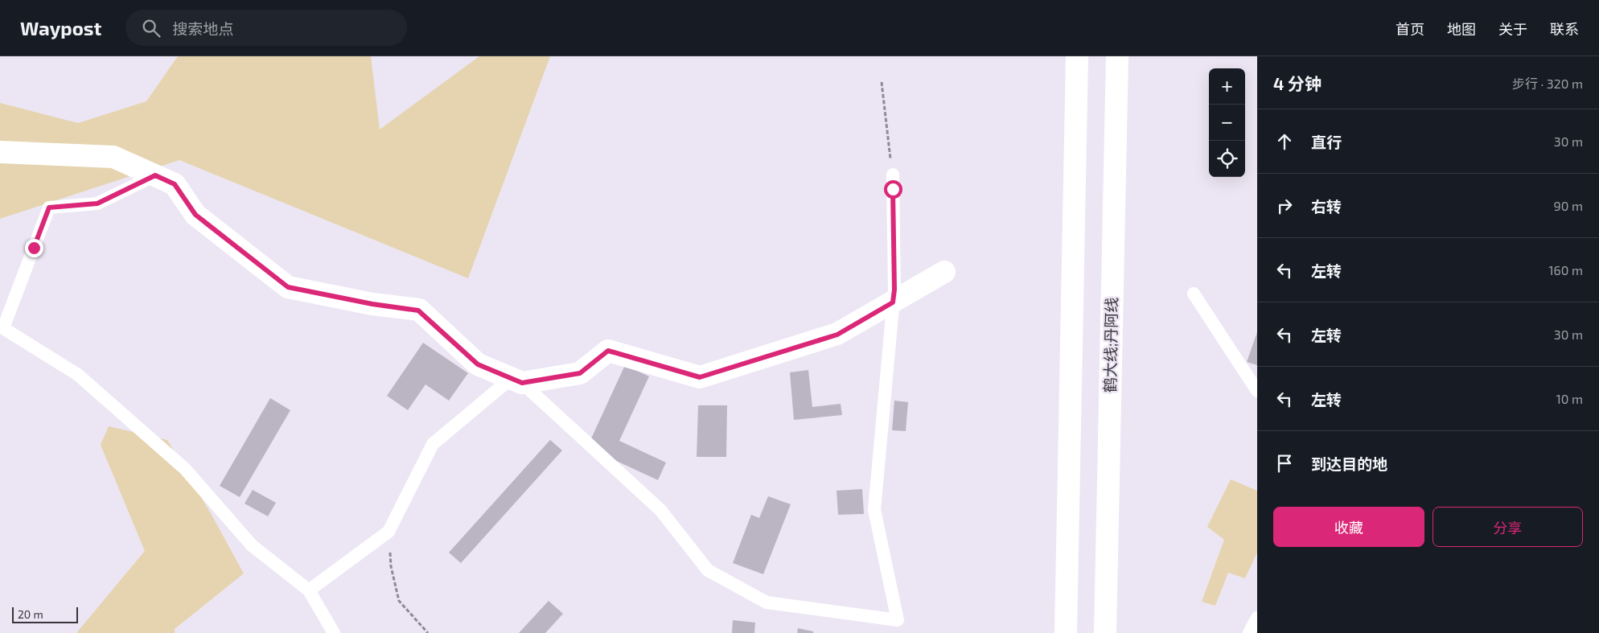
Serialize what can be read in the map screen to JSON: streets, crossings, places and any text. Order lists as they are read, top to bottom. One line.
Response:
{"streets":{"main road":["鹤大线;丹阿线"]},"scale_bar":"20 m","page":{"header":"Waypost","search":"搜索地点","nav":["首页","地图","关于","联系"],"heading":["4 分钟","步行 · 320 m"],"map_buttons":["+","−"],"list":[["直行","30 m"],["右转","90 m"],["左转","160 m"],["左转","30 m"],["左转","10 m"],"到达目的地"],"buttons":["收藏","分享"],"scale":"20 m"}}
